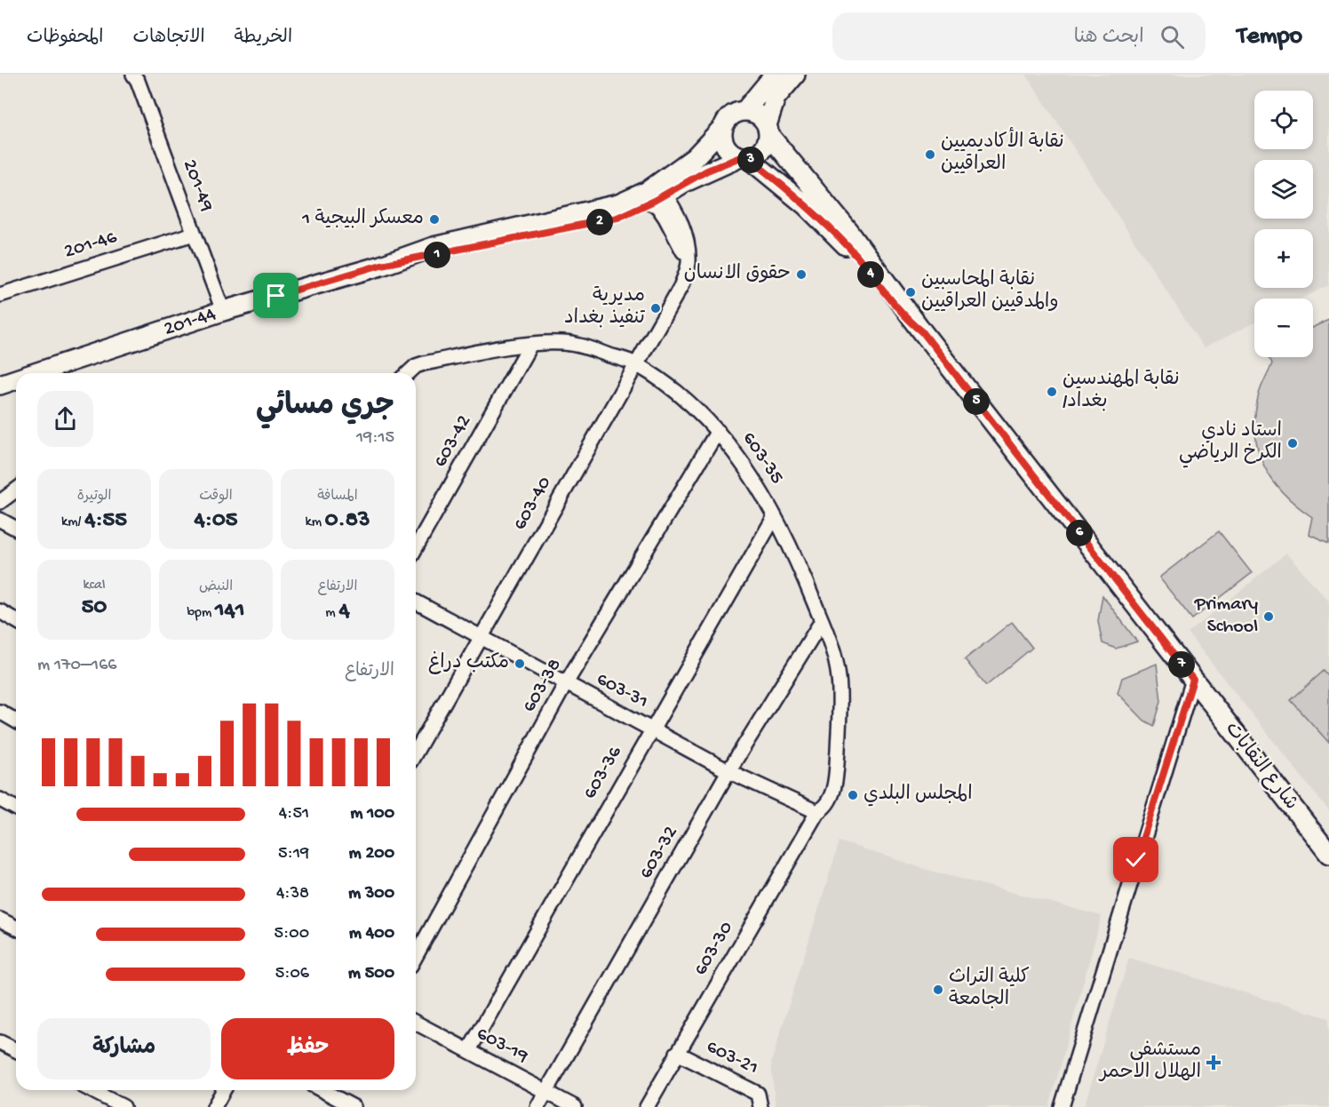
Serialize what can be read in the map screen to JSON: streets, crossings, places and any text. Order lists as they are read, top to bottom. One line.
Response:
{"streets":{"street":["201-49","201-46","201-44","603-42","603-35","603-40","603-38","603-31","شارع النقابات","603-36","603-32","603-30","603-19","603-21"]},"crossings":[["201-49","201-46"],["201-49","201-44"],["201-44","603-40"],["201-44","شارع النقابات"],["603-42","603-35"],["603-35","603-40"],["603-35","603-38"],["603-35","603-31"],["603-35","603-36"],["603-35","603-32"],["603-35","603-30"],["603-40","603-31"],["603-38","603-31"],["603-31","603-36"],["603-31","603-32"],["603-31","603-30"],["603-36","603-19"],["603-32","603-19"],["603-30","603-21"]],"places":{"other":["نقابة الأكاديميين العراقيين","معسكر البيجية 1","حقوق الانسان","نقابة المحاسبين والمدقيين العراقيين","مديرية تنفيذ بغداد","نقابة المهندسين /بغداد","استاد نادي الكرخ الرياضي","Primary School","مكتب دراغ","المجلس البلدي","كلية التراث الجامعة"],"health":["مستشفى الهلال الاحمر"]},"page":{"header":"Tempo","search":"ابحث هنا","nav":["الخريطة","الاتجاهات","المحفوظات"],"map_buttons":["+","−"],"pins":["3","2","1","4","5","6","7"],"heading":["جري مسائي","19:15"],"stats":[["المسافة","0.83 km"],["الوقت","4:05"],["الوتيرة","4:55 /km"],["الارتفاع","4 m"],["النبض","141 bpm"],["kcal","50"]],"chart":["الارتفاع","166–170 m"],"list":[{"name":"100 m","note":"4:51"},{"name":"200 m","note":"5:19"},{"name":"300 m","note":"4:38"},{"name":"400 m","note":"5:00"},{"name":"500 m","note":"5:06"}],"buttons":["حفظ","مشاركة"]}}
